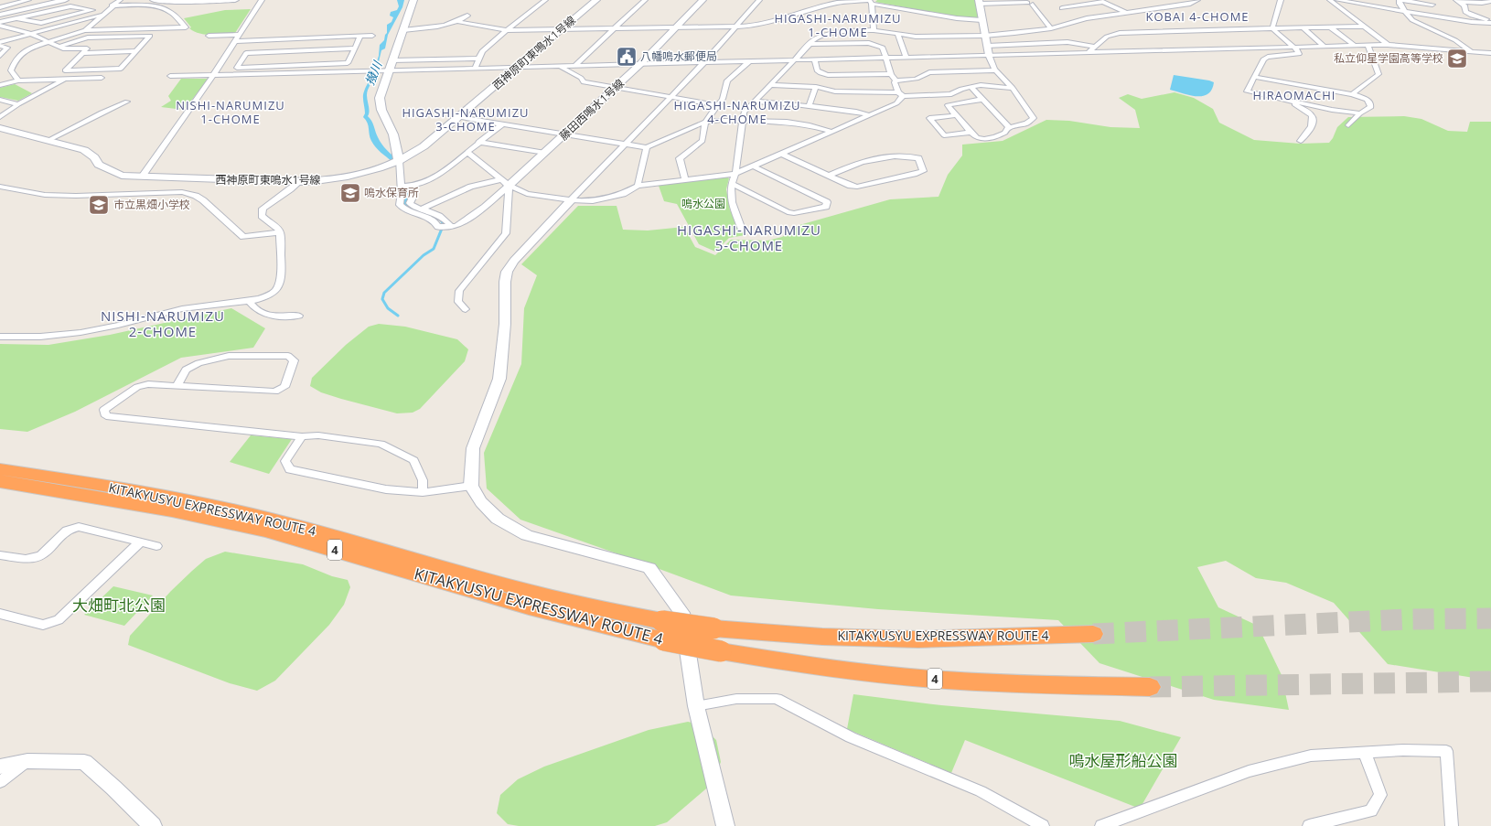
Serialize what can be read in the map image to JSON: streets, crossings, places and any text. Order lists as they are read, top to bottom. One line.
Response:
{"streets":{"highway":["KITAKYUSYU EXPRESSWAY ROUTE 4","4"],"street":["西神原町東鳴水1号線","藤田西鳴水1号線"]},"districts":["KOBAI 4-CHOME","HIGASHI-NARUMIZU 1-CHOME","HIRAOMACHI","NISHI-NARUMIZU 1-CHOME","HIGASHI-NARUMIZU 4-CHOME","HIGASHI-NARUMIZU 3-CHOME","HIGASHI-NARUMIZU 5-CHOME","NISHI-NARUMIZU 2-CHOME"],"water":["撥川"],"parks":["鳴水公園","大畑町北公園","鳴水屋形船公園"],"places":{"public building":["八幡鳴水郵便局"],"school or university":["私立仰星学園高等学校","鳴水保育所","市立黒畑小学校"]}}
